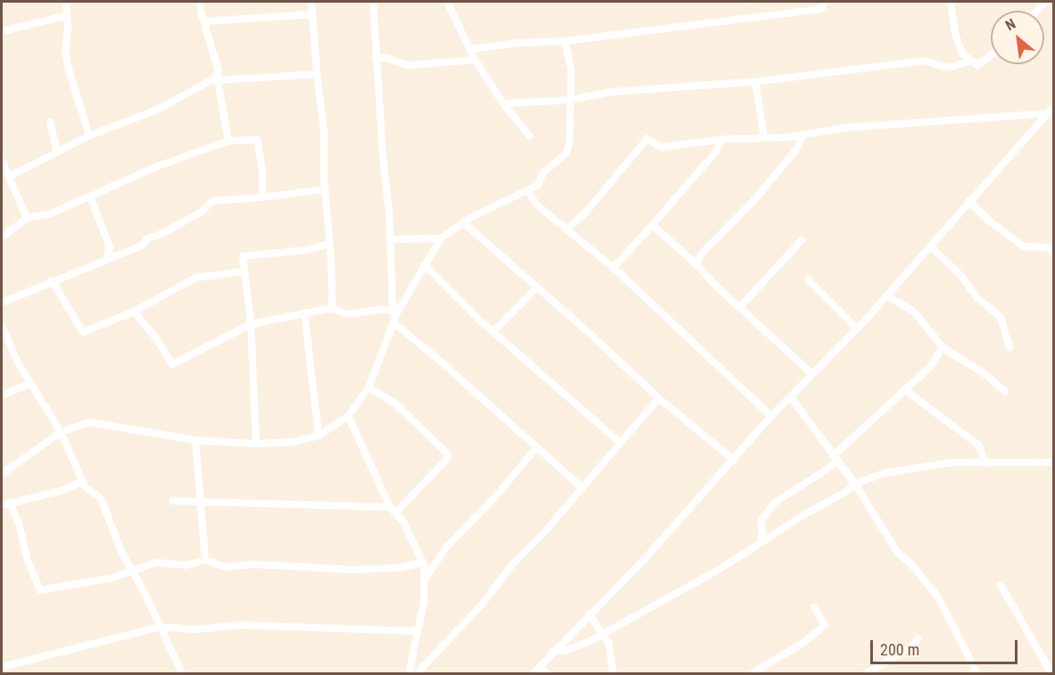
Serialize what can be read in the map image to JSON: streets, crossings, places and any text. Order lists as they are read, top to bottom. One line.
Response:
{"scale_bar":"200 m","north":"top left"}
